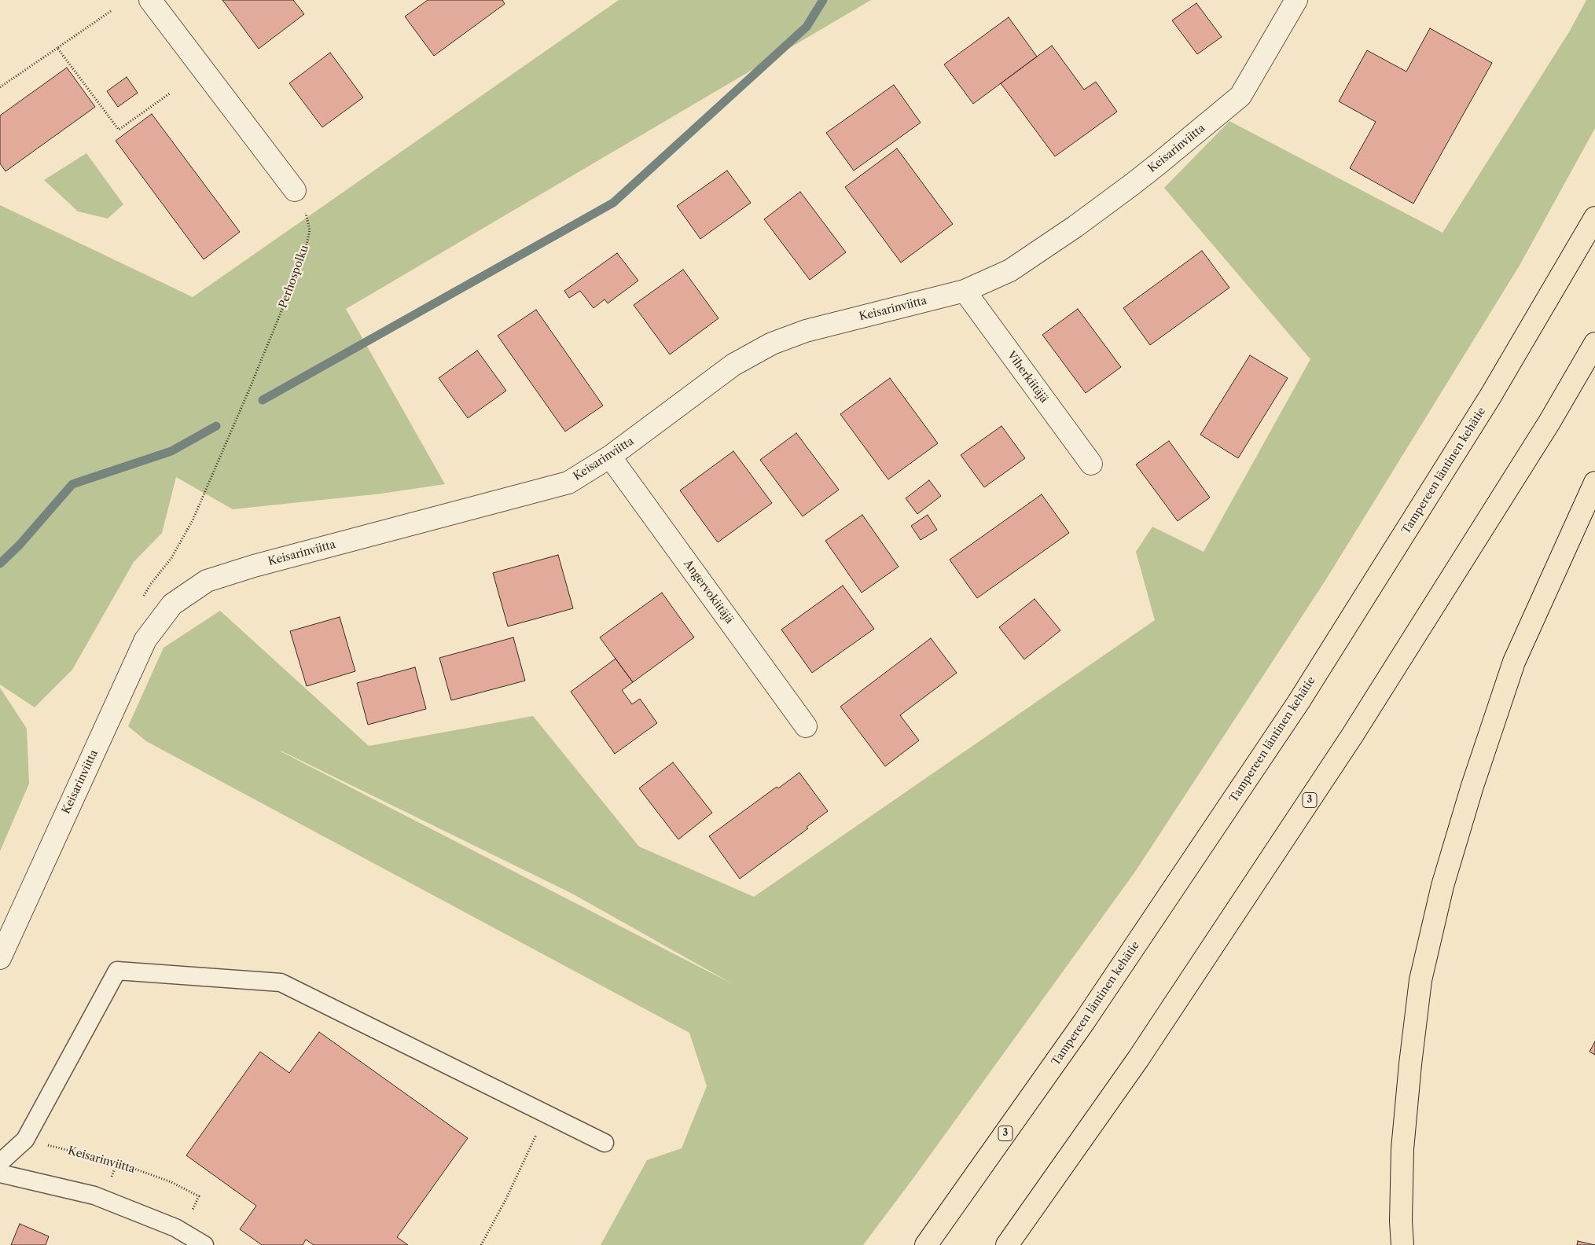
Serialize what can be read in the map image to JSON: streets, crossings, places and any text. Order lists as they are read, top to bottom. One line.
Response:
{"streets":{"highway":["Tampereen läntinen kehätie","3"],"street":["Keisarinviitta","Viherkiitäjä","Angervokiitäjä"],"path":["Perhospolku"]},"crossings":[["Keisarinviitta","Viherkiitäjä"],["Keisarinviitta","Angervokiitäjä"]]}
